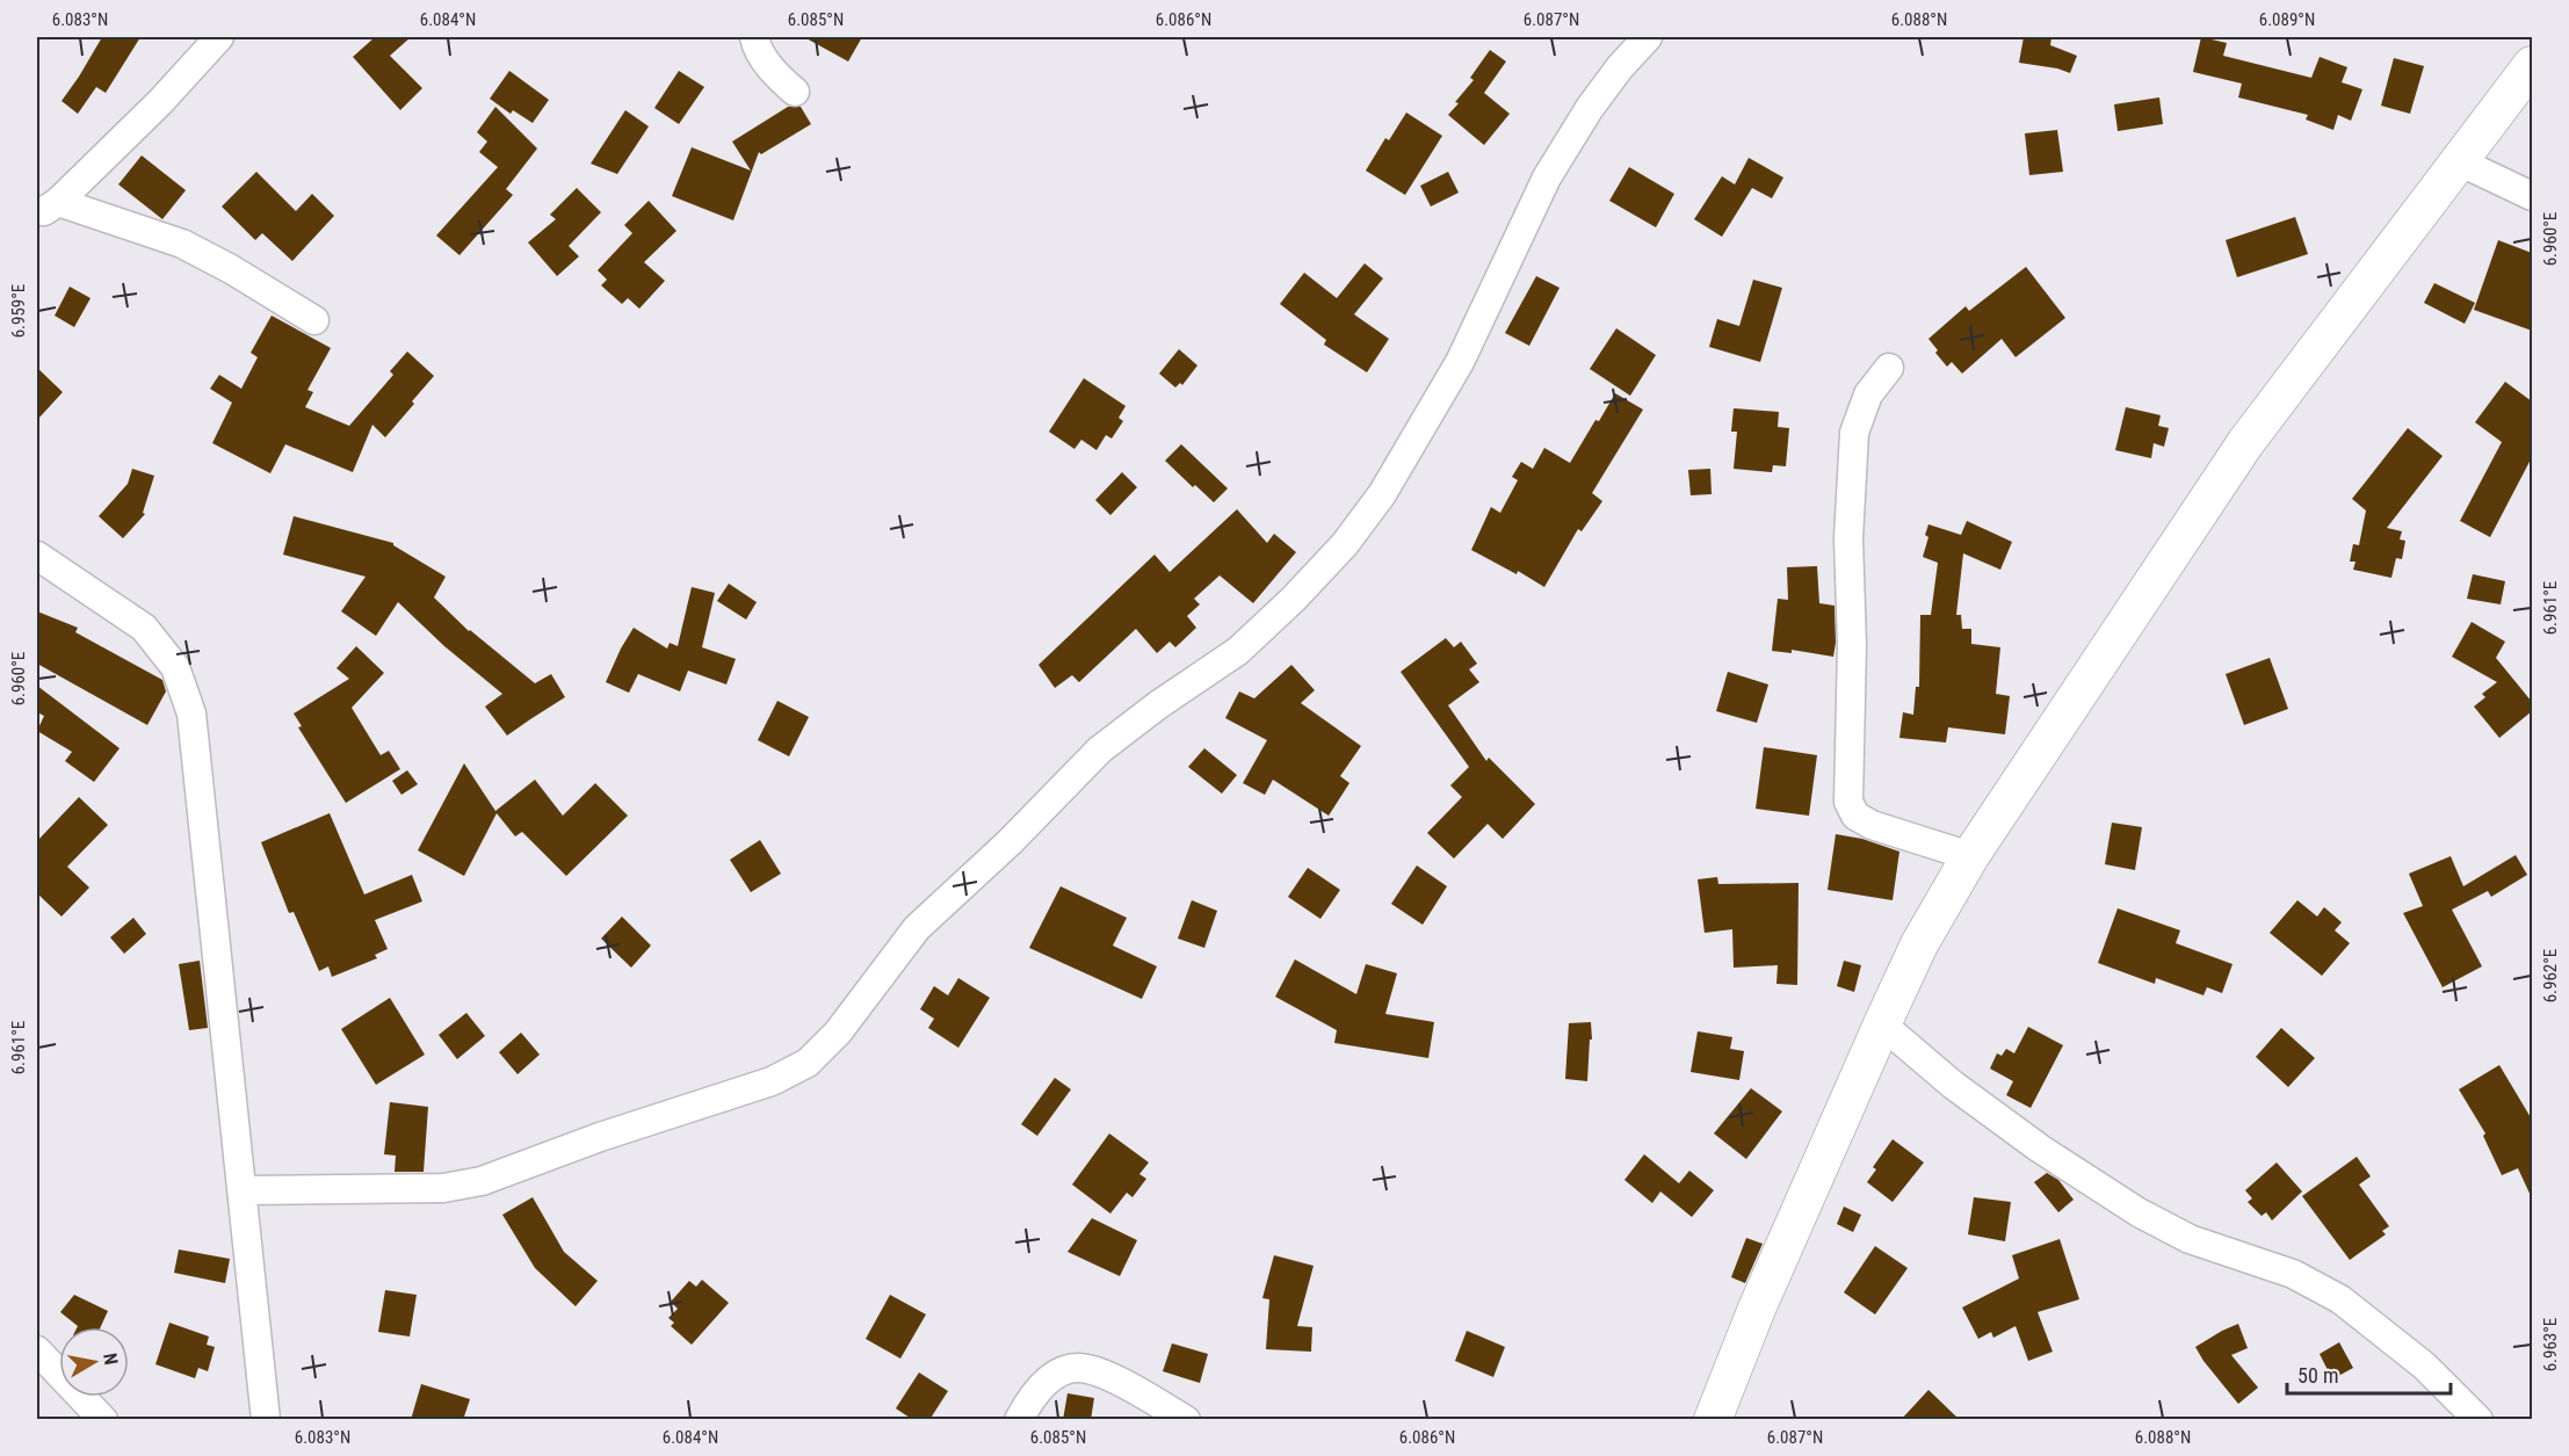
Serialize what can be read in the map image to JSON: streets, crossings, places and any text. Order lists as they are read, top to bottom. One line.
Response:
{"scale_bar":"50 m","north":"right","coordinates":["6.083°N","6.084°N","6.085°N","6.086°N","6.087°N","6.088°N","6.089°N","6.960°E","6.959°E","6.961°E","6.962°E","6.963°E"]}
